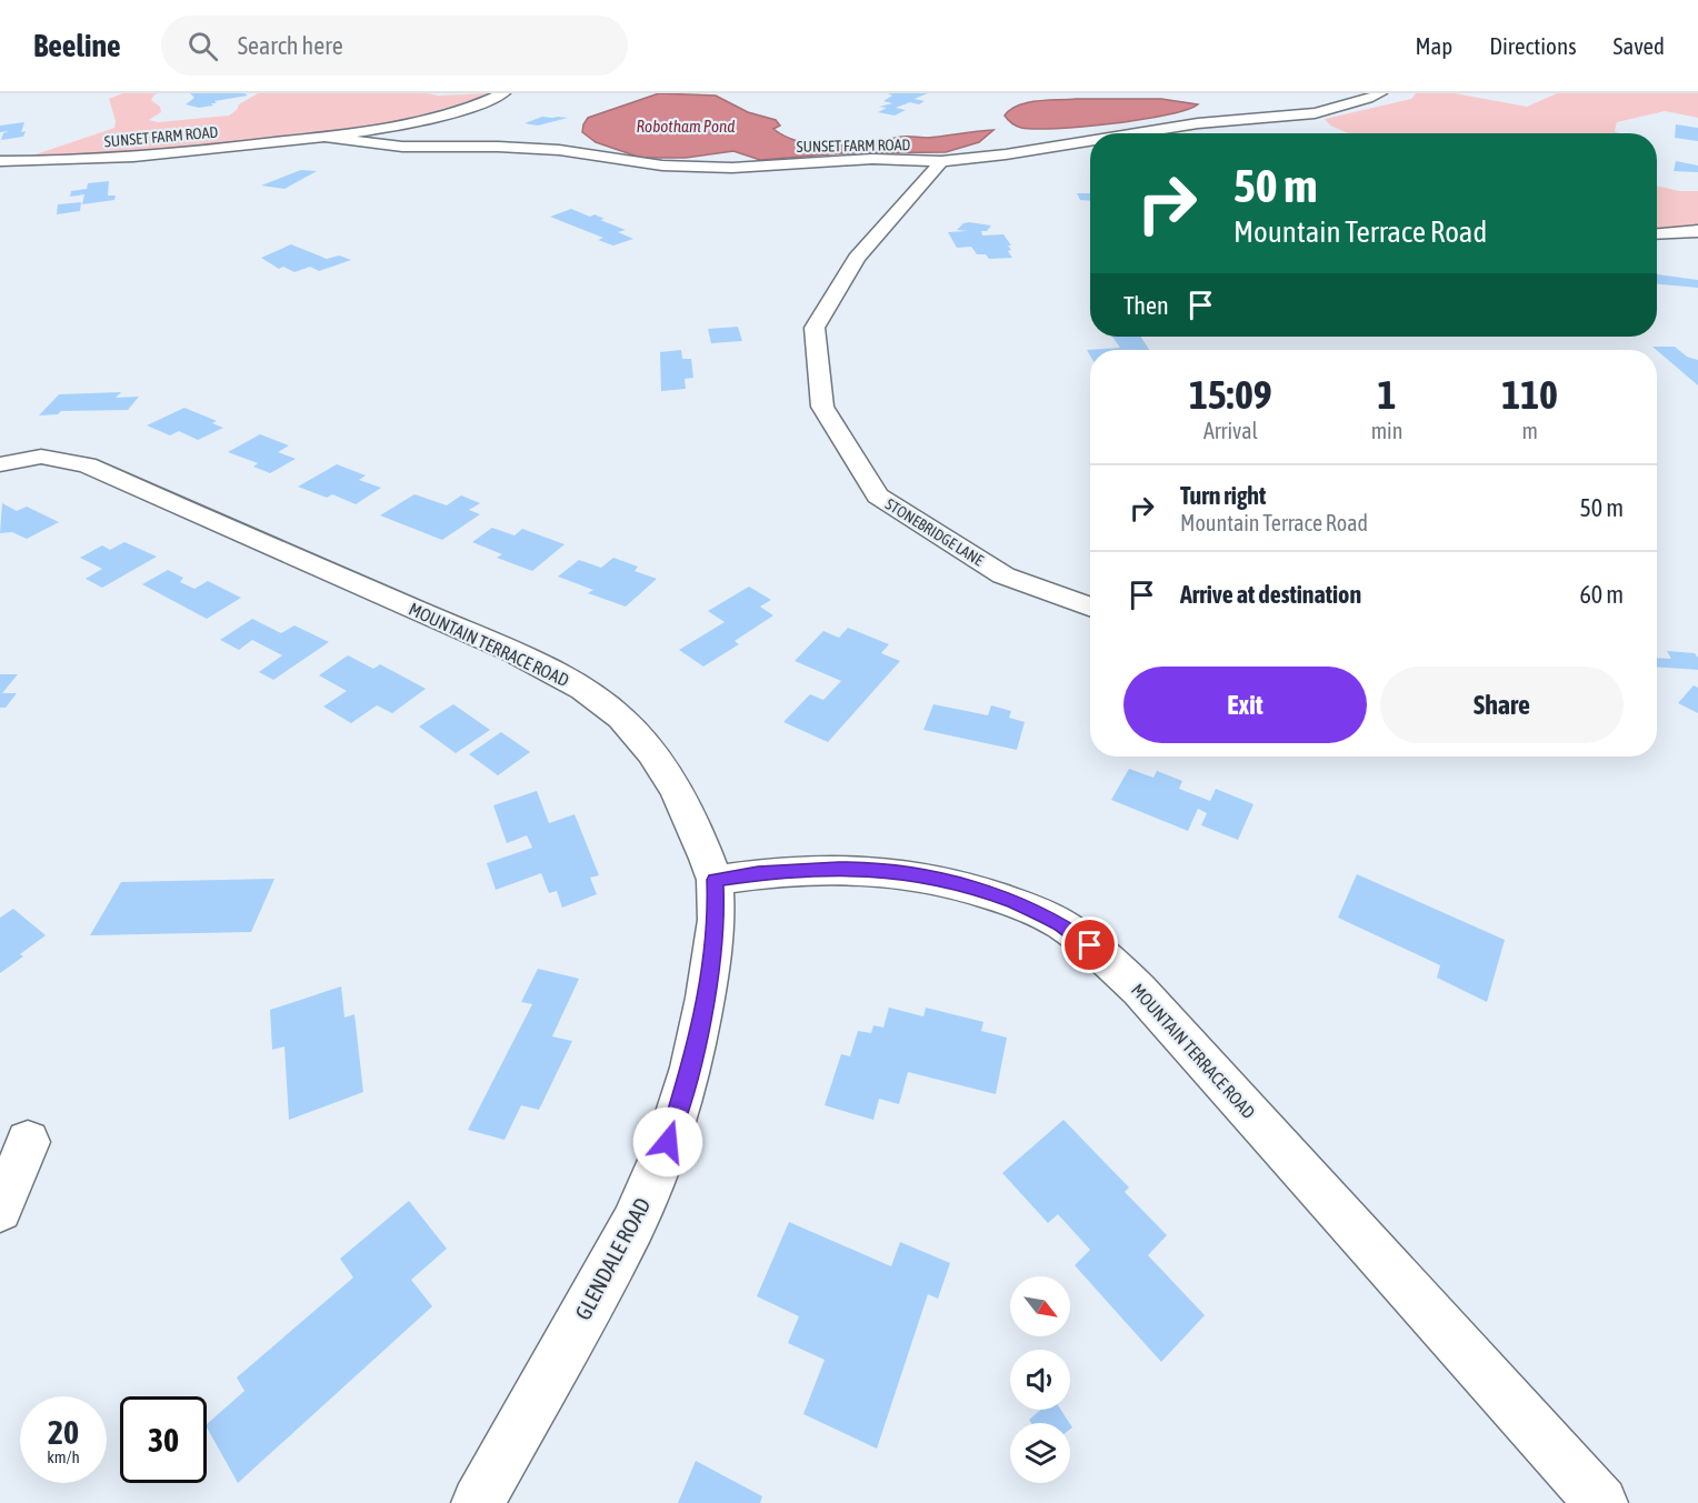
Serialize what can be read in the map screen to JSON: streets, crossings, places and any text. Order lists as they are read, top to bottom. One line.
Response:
{"streets":{"street":["SUNSET FARM ROAD","STONEBRIDGE LANE","MOUNTAIN TERRACE ROAD","GLENDALE ROAD"]},"crossings":[["SUNSET FARM ROAD","STONEBRIDGE LANE"],["MOUNTAIN TERRACE ROAD","GLENDALE ROAD"]],"water":["Robotham Pond"],"north":"bottom right","page":{"header":"Beeline","search":"Search here","nav":["Map","Directions","Saved"],"turn":["50 m","Mountain Terrace Road"],"then":"Then","eta":["15:09","Arrival","1","min","110","m"],"list":[{"name":"Turn right","note":"Mountain Terrace Road","value":"50 m"},{"name":"Arrive at destination","value":"60 m"}],"buttons":["Exit","Share"],"speed":"20 km/h","limit":"30"}}
